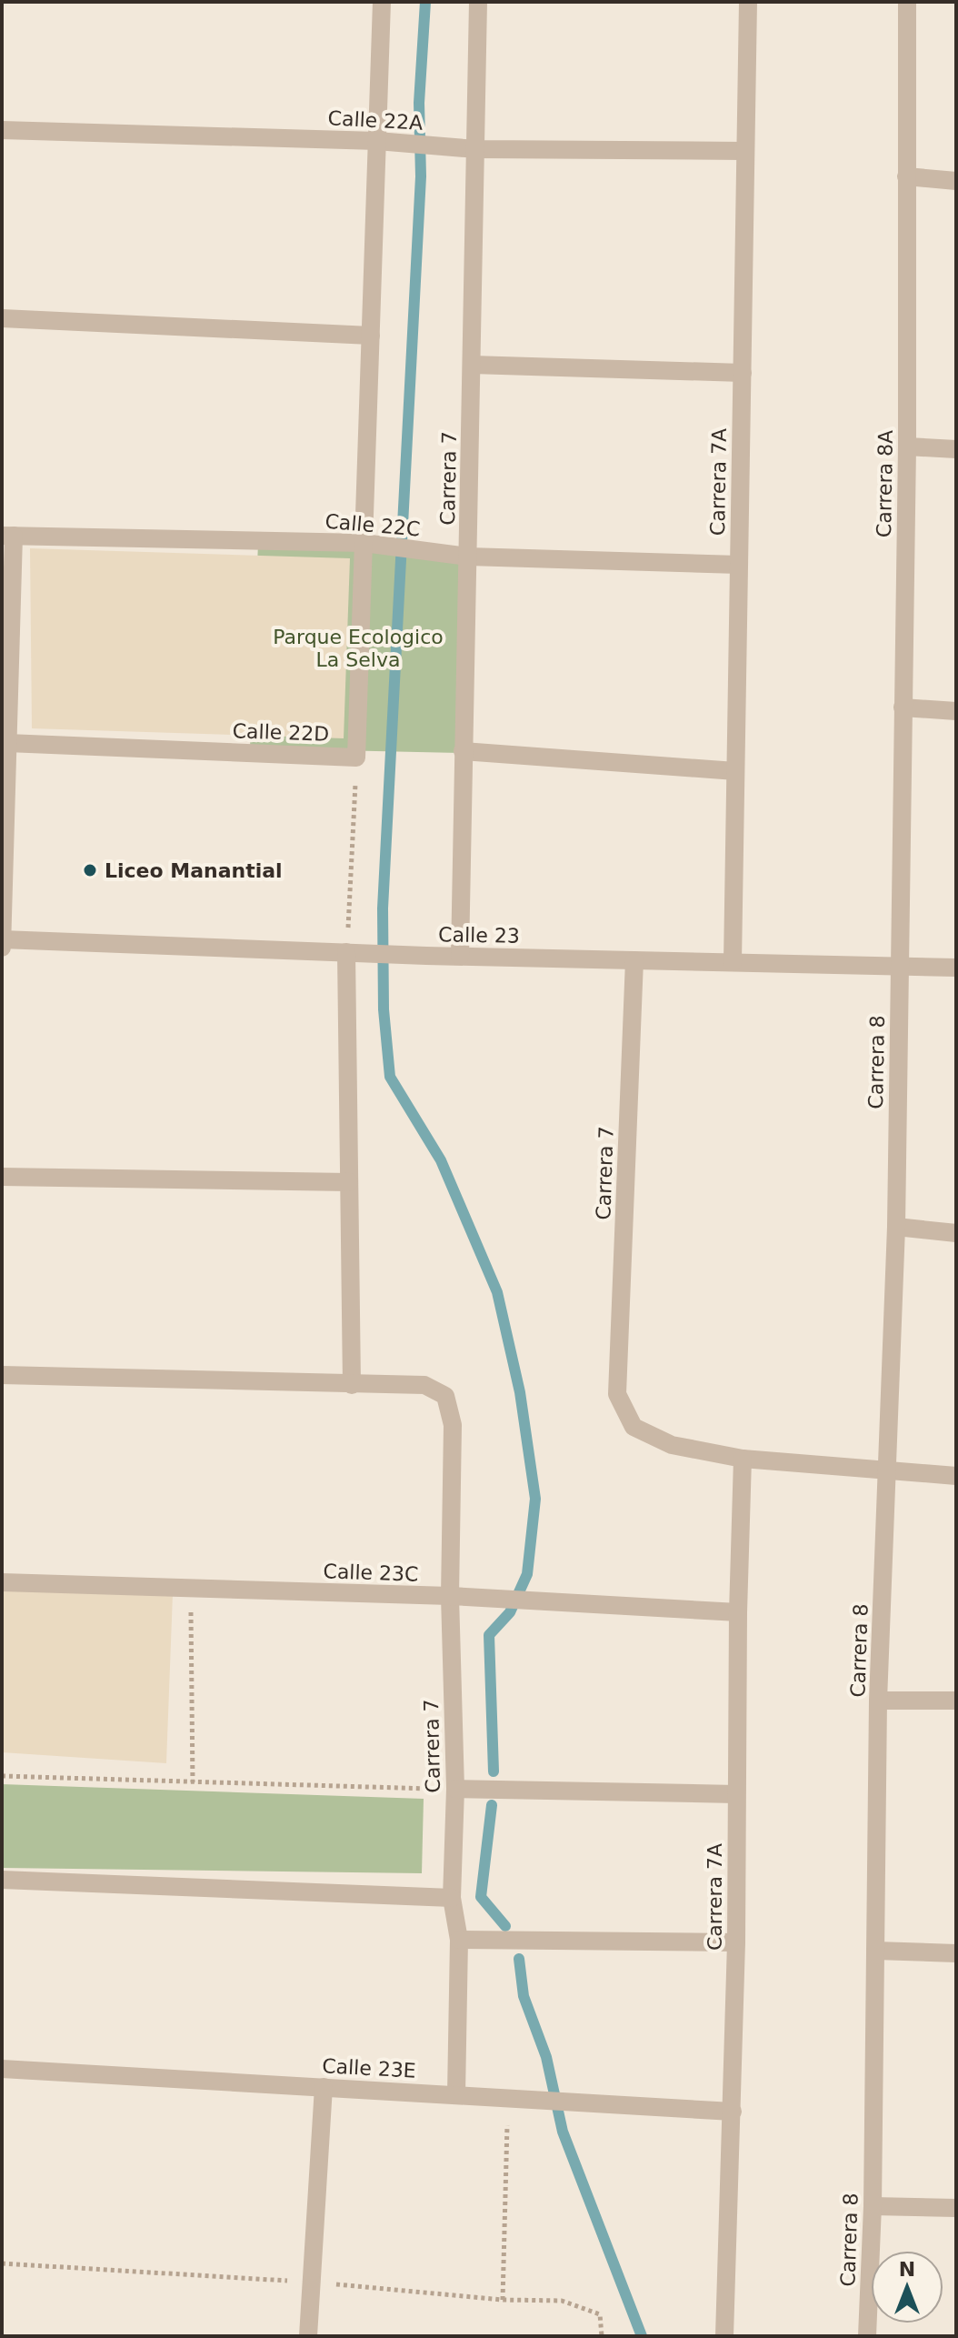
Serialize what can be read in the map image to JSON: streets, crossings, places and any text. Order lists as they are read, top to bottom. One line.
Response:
{"streets":{"street":["Calle 22A","Carrera 7","Carrera 7A","Carrera 8A","Calle 22C","Calle 22D","Calle 23","Carrera 8","Calle 23C","Calle 23E"]},"crossings":[["Calle 22A","Carrera 7"],["Calle 22A","Carrera 7A"],["Carrera 7","Carrera 7A"],["Carrera 7","Calle 22C"],["Carrera 7","Calle 23"],["Carrera 7","Calle 23C"],["Carrera 7","Calle 23E"],["Carrera 7A","Calle 22C"],["Carrera 7A","Calle 23"],["Carrera 7A","Calle 23C"],["Carrera 7A","Calle 23E"],["Carrera 8A","Calle 23"],["Carrera 8A","Carrera 8"],["Calle 22D","Calle 23"],["Calle 23","Carrera 8"]],"parks":["Parque Ecologico La Selva"],"places":["Liceo Manantial"],"north":"top"}
